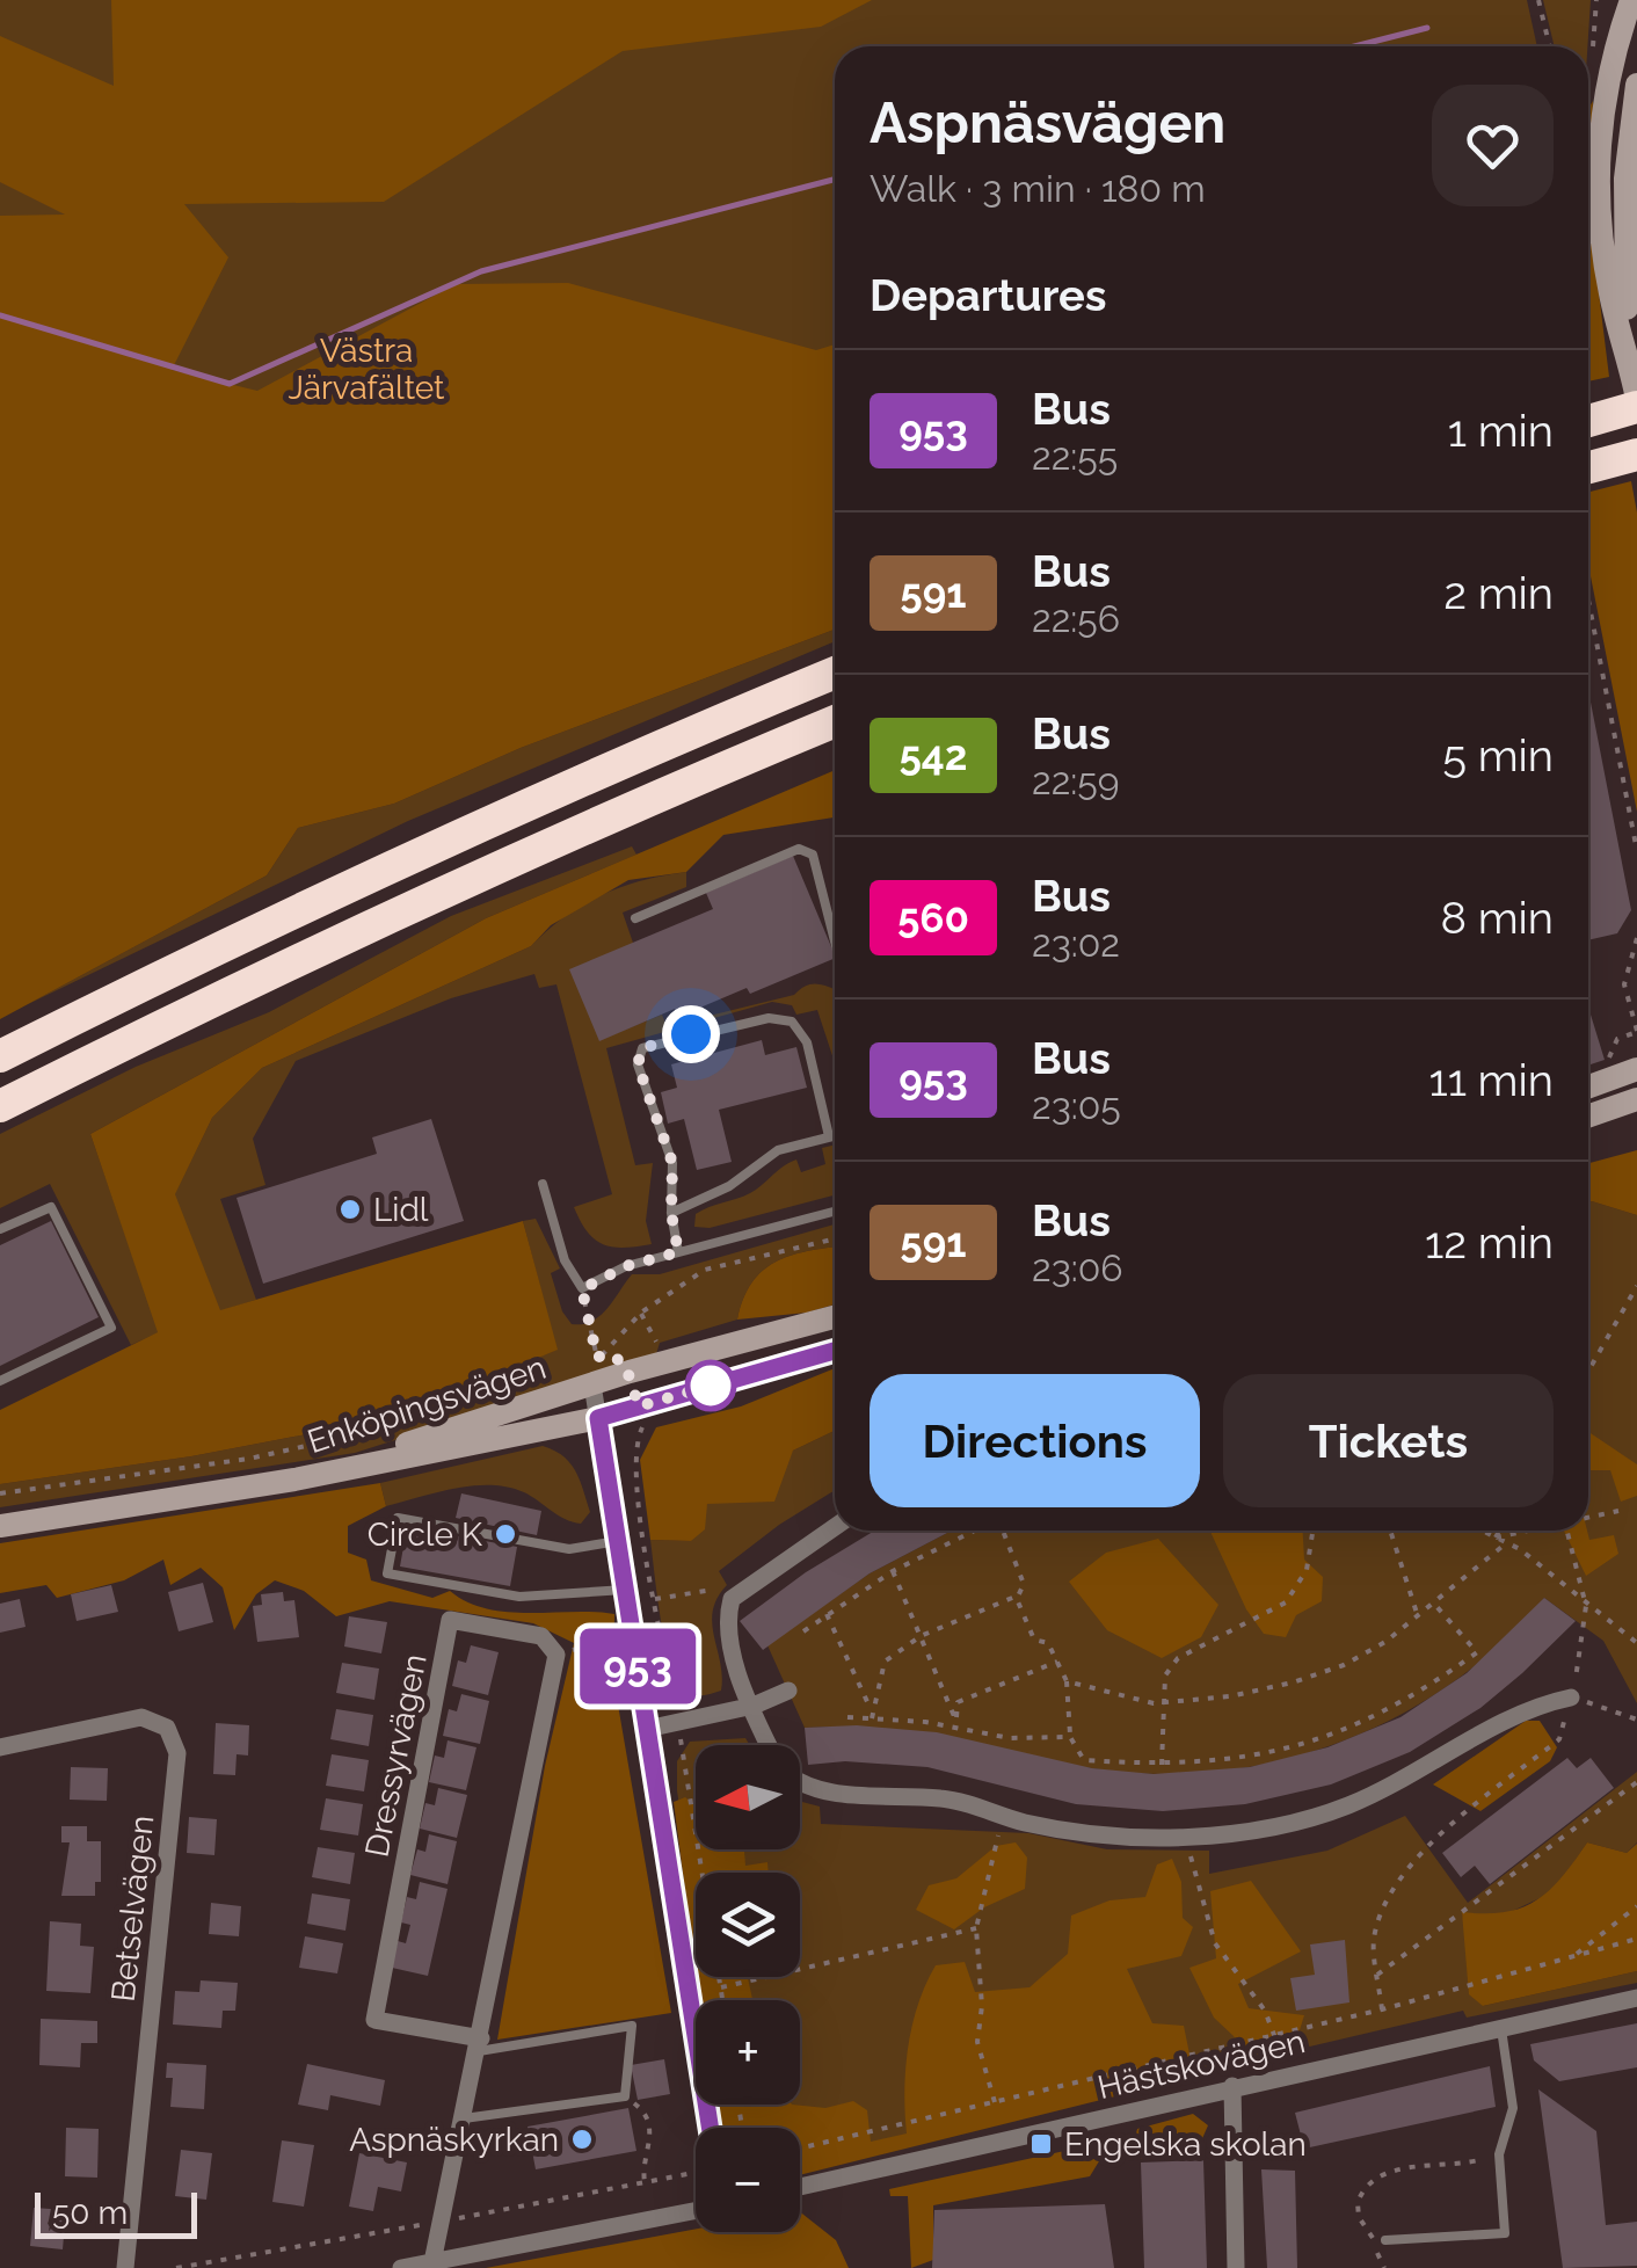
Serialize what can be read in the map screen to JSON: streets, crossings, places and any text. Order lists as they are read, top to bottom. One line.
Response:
{"streets":{"street":["Enköpingsvägen","Dressyrvägen","Betselvägen","Hästskovägen"]},"parks":["Västra Järvafältet"],"places":{"other":["Lidl","Circle K","Aspnäskyrkan"],"transit":["Engelska skolan"]},"lines":["bus line 953"],"scale_bar":"50 m","north":"left","page":{"on_map":"953","heading":[["Aspnäsvägen","Walk · 3 min · 180 m"],"Departures"],"list":[{"mark":"953","name":"Bus","note":"22:55","value":"1 min"},{"mark":"591","name":"Bus","note":"22:56","value":"2 min"},{"mark":"542","name":"Bus","note":"22:59","value":"5 min"},{"mark":"560","name":"Bus","note":"23:02","value":"8 min"},{"mark":"953","name":"Bus","note":"23:05","value":"11 min"},{"mark":"591","name":"Bus","note":"23:06","value":"12 min"}],"buttons":["Directions","Tickets"],"map_buttons":["+","−"],"scale":"50 m"}}
